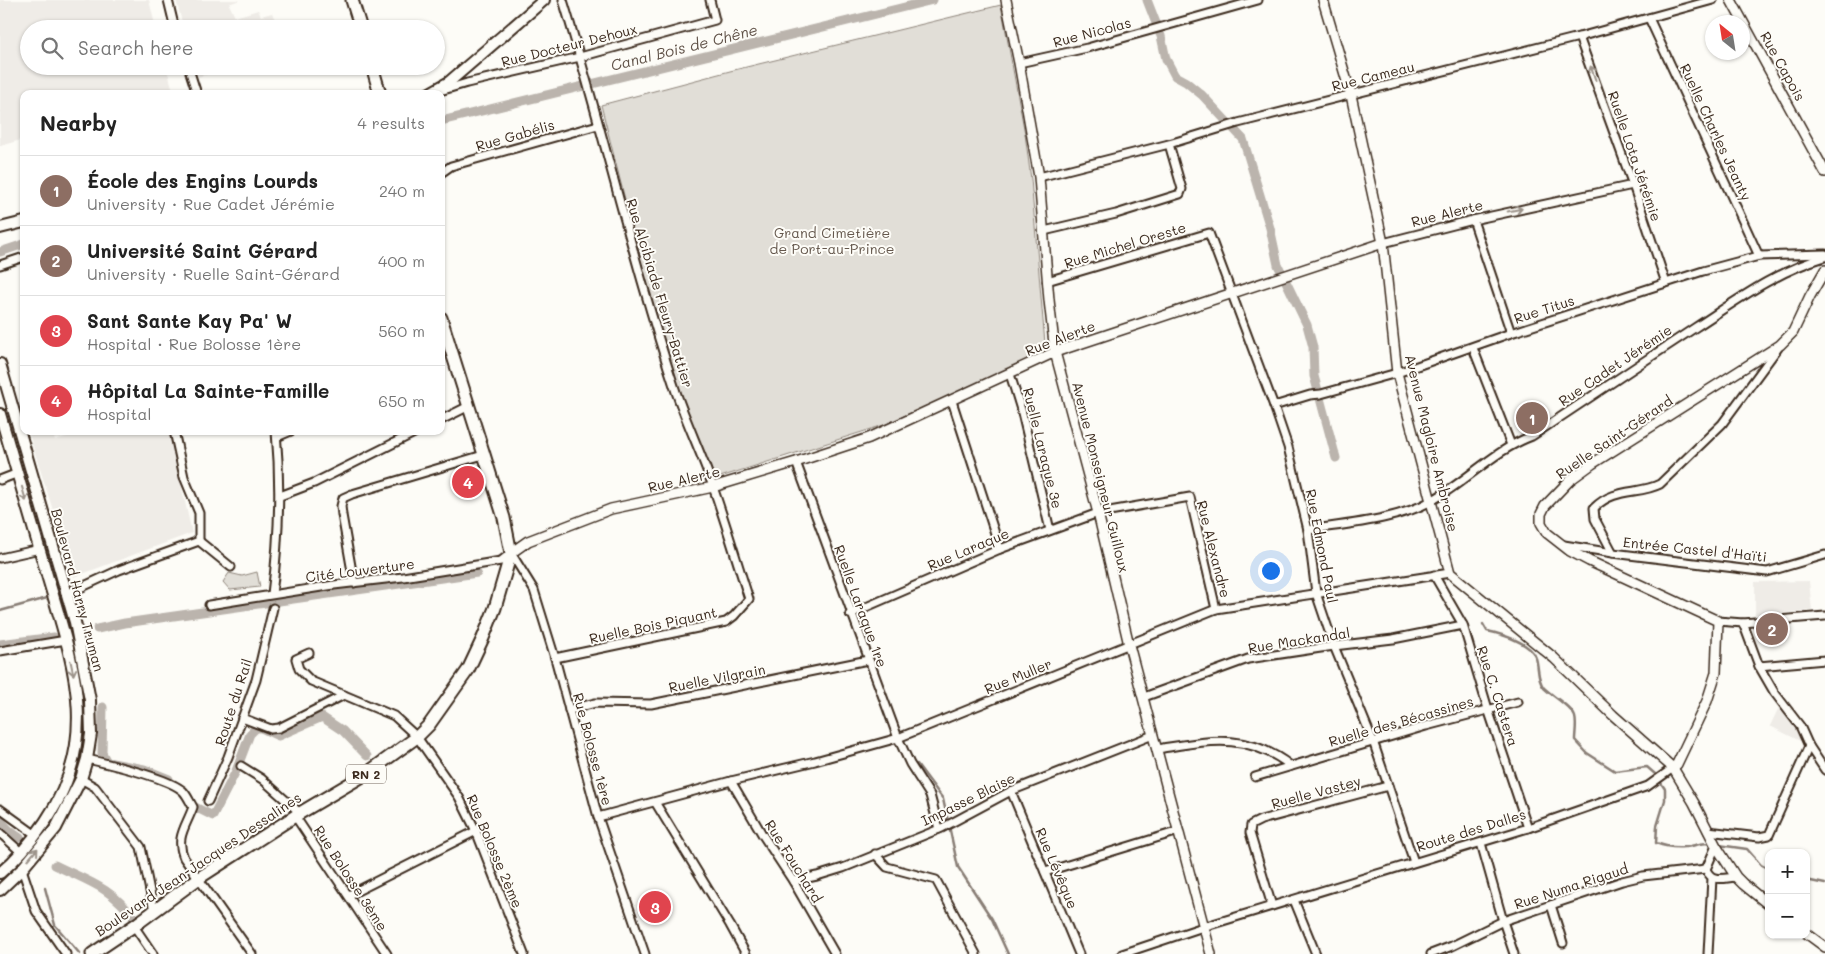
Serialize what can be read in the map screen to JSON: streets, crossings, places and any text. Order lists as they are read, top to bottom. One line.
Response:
{"streets":{"main road":["Boulevard Harry Truman","RN 2","Boulevard Jean-Jacques Dessalines"],"street":["Rue Nicolas","Rue Docteur Dehoux","Rue Capois","Rue Cameau","Ruelle Charles Jeanty","Rue Gabélis","Ruelle Lota Jérémie","Rue Alerte","Rue Michel Oreste","Rue Alcibiade Fleury-Battier","Rue Titus","Rue Cadet Jérémie","Ruelle Saint-Gérard","Avenue Magloire Ambroise","Ruelle Laraque 3e","Avenue Monseigneur Guilloux","Rue Edmond Paul","Rue Laraque","Rue Alexandre","Entrée Castel d'Haïti","Cité Louverture","Ruelle Laraque 1re","Ruelle Bois Piquant","Rue Mackandal","Rue Muller","Ruelle Vilgrain","Rue C. Castera","Route du Rail","Ruelle des Bécassines","Rue Bolosse 1ère","Ruelle Vastey","Impasse Blaise","Route des Dalles","Rue Bolosse 2ème","Rue Fouchard","Rue Lévêque","Rue Bolosse 3ème","Rue Numa Rigaud"]},"crossings":[["Rue Nicolas","Avenue Monseigneur Guilloux"],["Rue Docteur Dehoux","Rue Alcibiade Fleury-Battier"],["Rue Cameau","Ruelle Charles Jeanty"],["Rue Cameau","Ruelle Lota Jérémie"],["Rue Cameau","Avenue Magloire Ambroise"],["Rue Cameau","Avenue Monseigneur Guilloux"],["Ruelle Charles Jeanty","Rue Titus"],["Rue Gabélis","Rue Alcibiade Fleury-Battier"],["Ruelle Lota Jérémie","Rue Alerte"],["Ruelle Lota Jérémie","Rue Titus"],["Rue Alerte","Rue Alcibiade Fleury-Battier"],["Rue Alerte","Avenue Magloire Ambroise"],["Rue Alerte","Ruelle Laraque 3e"],["Rue Alerte","Avenue Monseigneur Guilloux"],["Rue Alerte","Rue Edmond Paul"],["Rue Alerte","Cité Louverture"],["Rue Alerte","Ruelle Laraque 1re"],["Rue Alerte","Ruelle Bois Piquant"],["Rue Alerte","Rue Bolosse 1ère"],["Rue Alerte","Boulevard Jean-Jacques Dessalines"],["Rue Michel Oreste","Avenue Monseigneur Guilloux"],["Rue Michel Oreste","Rue Edmond Paul"],["Rue Alcibiade Fleury-Battier","Ruelle Bois Piquant"],["Rue Titus","Rue Cadet Jérémie"],["Rue Titus","Avenue Magloire Ambroise"],["Rue Titus","Rue Edmond Paul"],["Rue Cadet Jérémie","Avenue Magloire Ambroise"],["Rue Cadet Jérémie","Rue Edmond Paul"],["Ruelle Saint-Gérard","Entrée Castel d'Haïti"],["Ruelle Saint-Gérard","Route des Dalles"],["Avenue Magloire Ambroise","Rue Muller"],["Ruelle Laraque 3e","Rue Laraque"],["Avenue Monseigneur Guilloux","Rue Laraque"],["Avenue Monseigneur Guilloux","Rue Alexandre"],["Avenue Monseigneur Guilloux","Rue Mackandal"],["Avenue Monseigneur Guilloux","Rue Muller"],["Avenue Monseigneur Guilloux","Impasse Blaise"],["Avenue Monseigneur Guilloux","Route des Dalles"],["Rue Edmond Paul","Rue Mackandal"],["Rue Edmond Paul","Rue Muller"],["Rue Edmond Paul","Ruelle des Bécassines"],["Rue Edmond Paul","Ruelle Vastey"],["Rue Edmond Paul","Route des Dalles"],["Rue Laraque","Rue Alexandre"],["Rue Laraque","Ruelle Laraque 1re"],["Rue Alexandre","Rue Muller"],["Cité Louverture","Rue Bolosse 1ère"],["Cité Louverture","Boulevard Jean-Jacques Dessalines"],["Ruelle Laraque 1re","Rue Muller"],["Ruelle Laraque 1re","Ruelle Vilgrain"],["Ruelle Laraque 1re","Impasse Blaise"],["Ruelle Bois Piquant","Rue Bolosse 1ère"],["Rue Mackandal","Rue C. Castera"],["Rue Muller","Rue C. Castera"],["Rue Muller","Rue Bolosse 1ère"],["Rue Muller","Rue Fouchard"],["Ruelle Vilgrain","Rue Bolosse 1ère"],["Rue C. Castera","Ruelle des Bécassines"],["Rue C. Castera","Route des Dalles"],["Rue Bolosse 1ère","Boulevard Jean-Jacques Dessalines"],["Ruelle Vastey","Route des Dalles"],["Impasse Blaise","Rue Fouchard"],["Impasse Blaise","Rue Lévêque"],["Rue Bolosse 2ème","Boulevard Jean-Jacques Dessalines"],["Boulevard Jean-Jacques Dessalines","Rue Bolosse 3ème"]],"one_way":["Ruelle Lota Jérémie"],"water":["Canal Bois de Chêne"],"parks":["Grand Cimetière de Port-au-Prince"],"north":"top left","page":{"search":"Search here","heading":["Nearby","4 results"],"list":[{"mark":"1","name":"École des Engins Lourds","note":"University · Rue Cadet Jérémie","value":"240 m"},{"mark":"2","name":"Université Saint Gérard","note":"University · Ruelle Saint-Gérard","value":"400 m"},{"mark":"3","name":"Sant Sante Kay Pa' W","note":"Hospital · Rue Bolosse 1ère","value":"560 m"},{"mark":"4","name":"Hôpital La Sainte-Famille","note":"Hospital","value":"650 m"}],"pins":["1","4","2","3"],"map_buttons":["+","−"]}}
